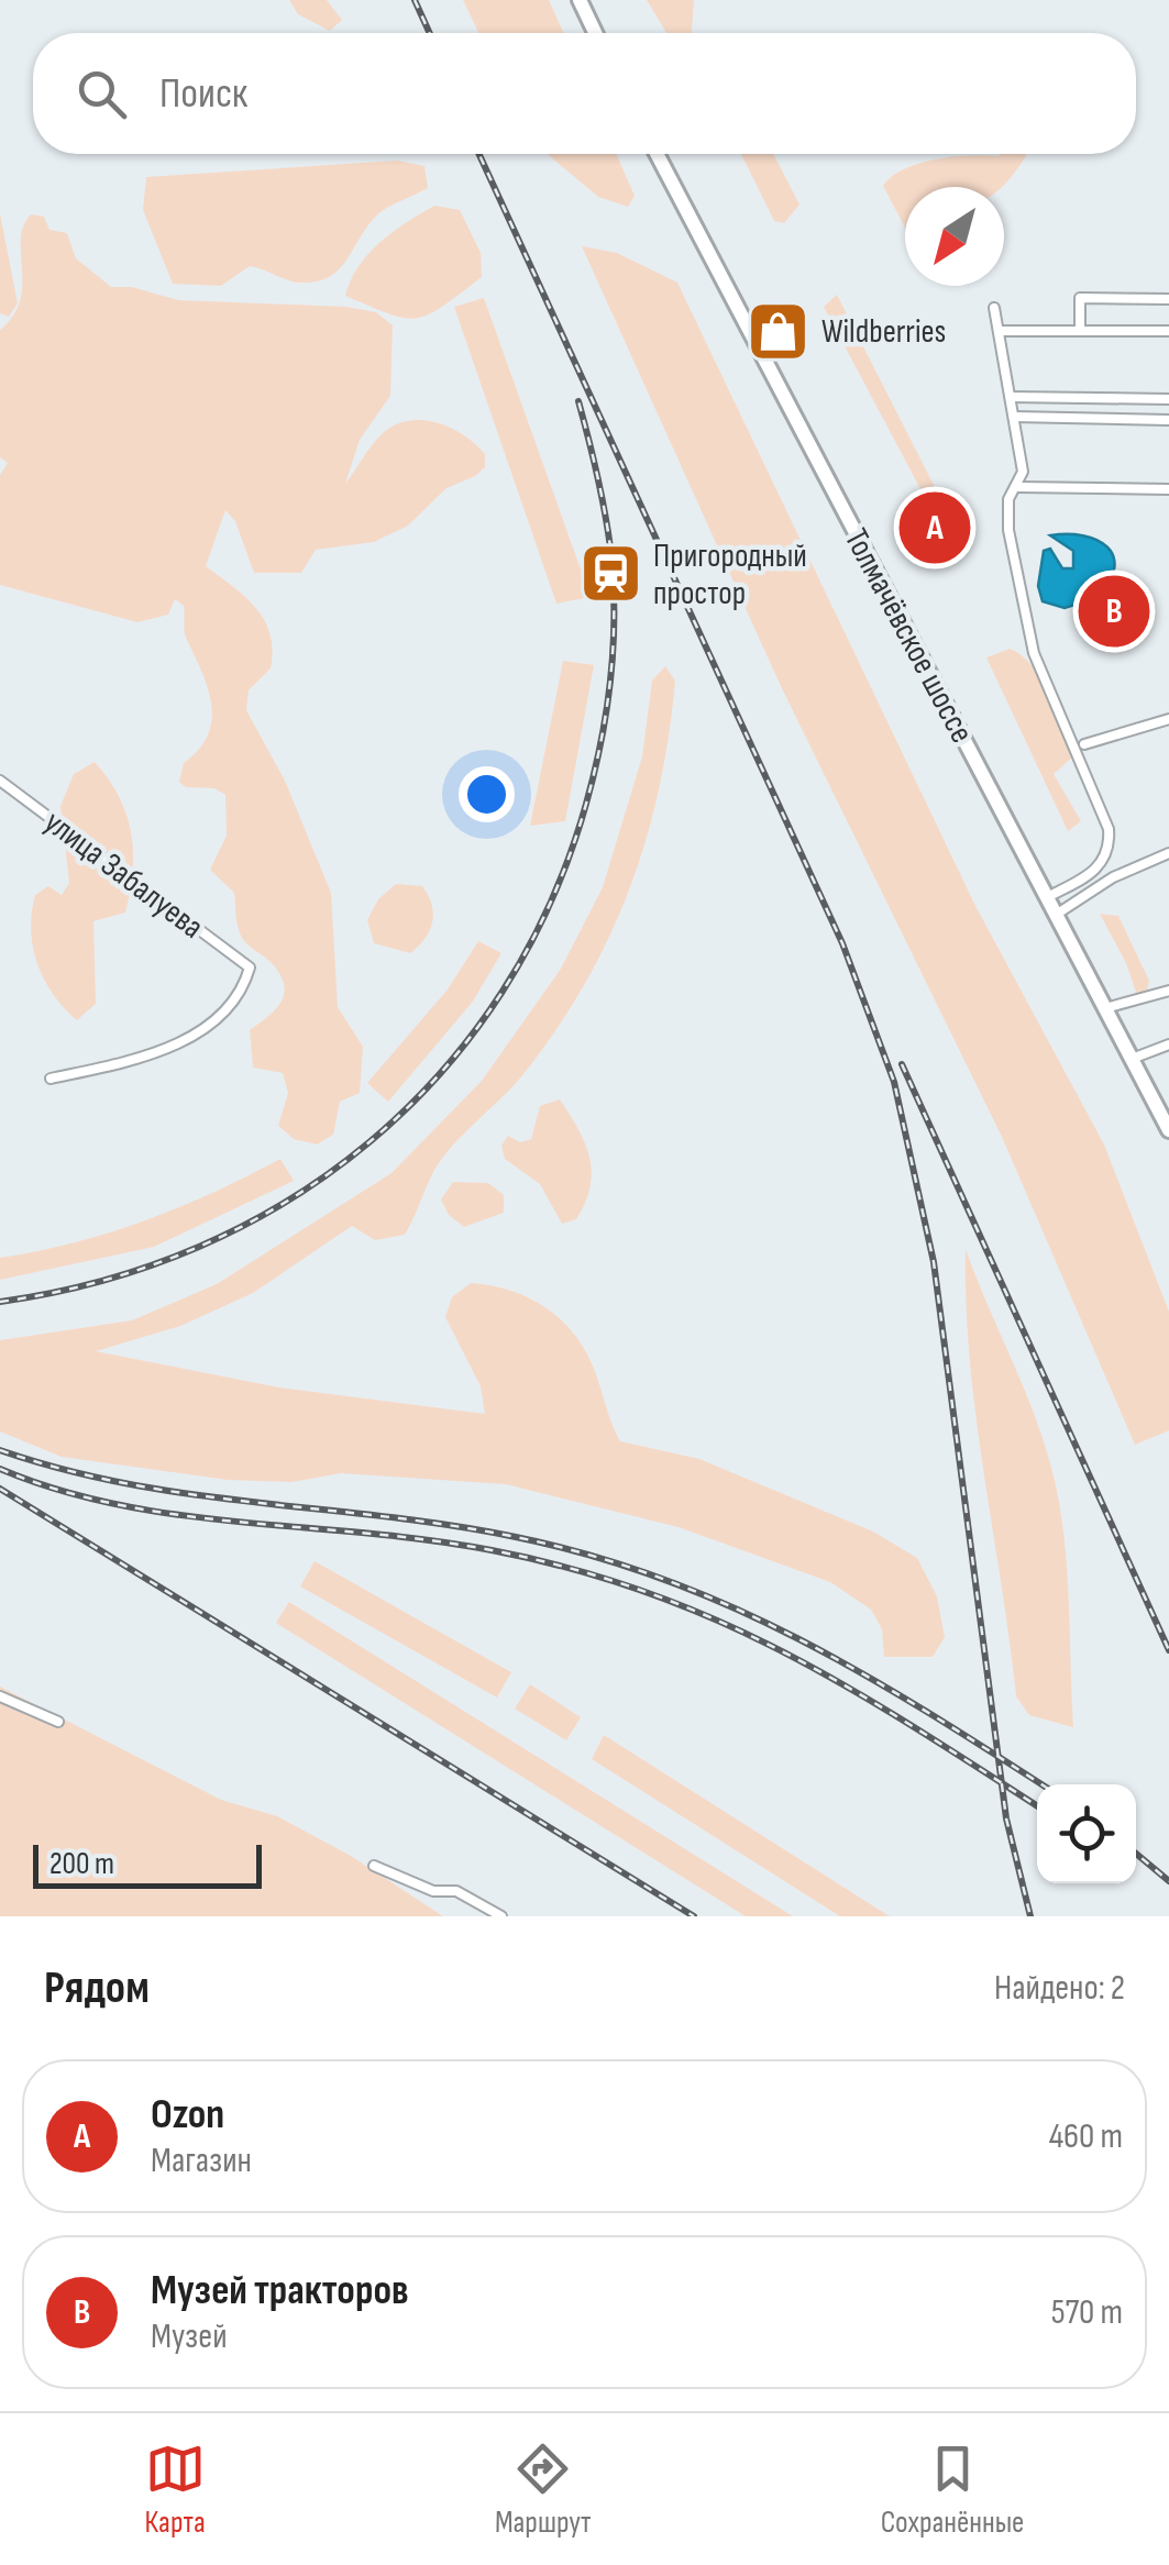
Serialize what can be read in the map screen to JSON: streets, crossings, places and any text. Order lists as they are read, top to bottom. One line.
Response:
{"streets":{"main road":["Толмачёвское шоссе"],"street":["улица Забалуева"]},"places":{"shop":["Wildberries"],"station":["Пригородный простор"]},"scale_bar":"200 m","north":"bottom left","page":{"search":"Поиск","pins":["A","B"],"scale":"200 m","heading":["Рядом","Найдено: 2"],"list":[{"mark":"A","name":"Ozon","note":"Магазин","value":"460 m"},{"mark":"B","name":"Музей тракторов","note":"Музей","value":"570 m"}],"nav":["Карта","Маршрут","Сохранённые"]}}
